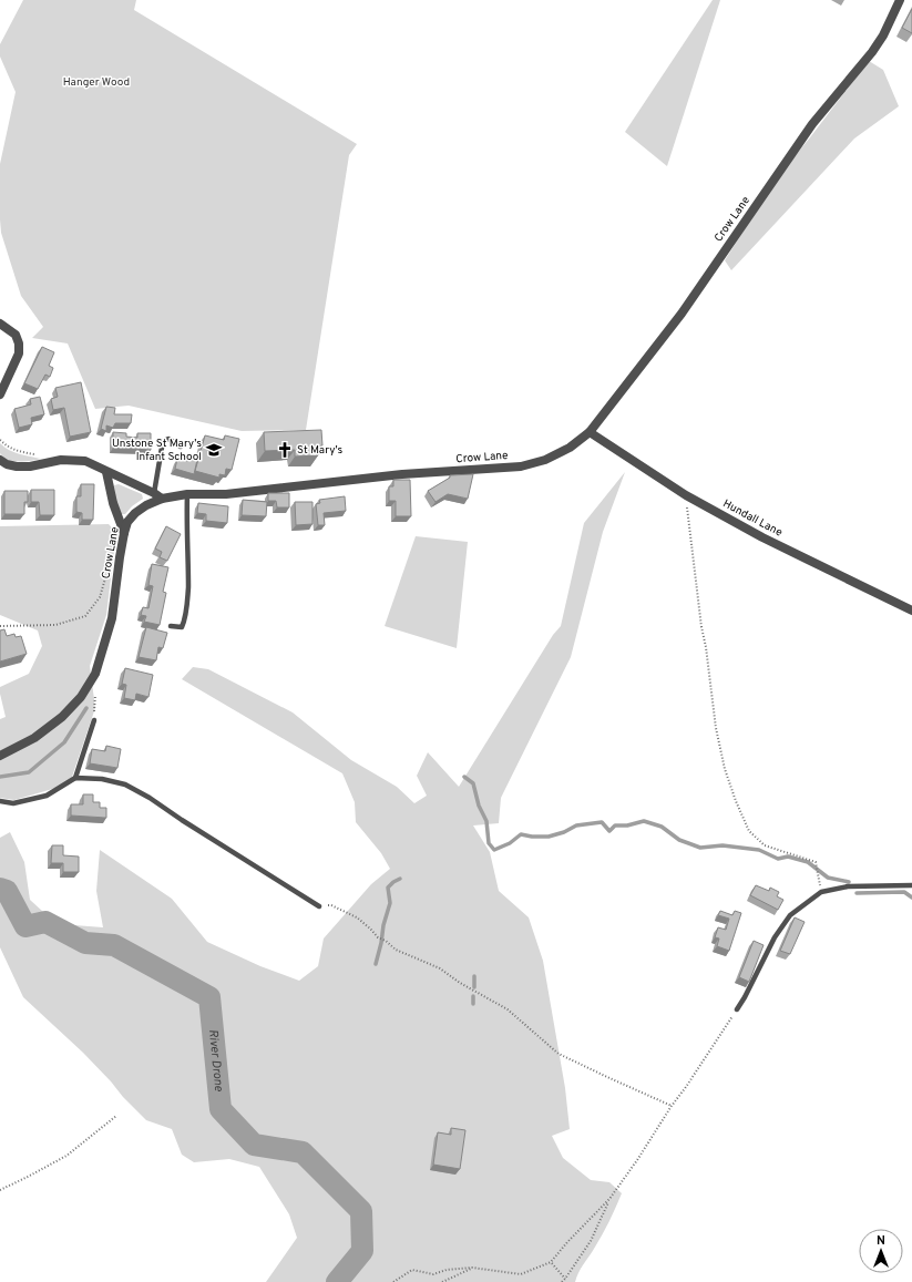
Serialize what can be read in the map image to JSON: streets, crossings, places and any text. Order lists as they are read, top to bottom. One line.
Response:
{"streets":{"street":["Crow Lane","Hundall Lane"]},"crossings":[["Crow Lane","Hundall Lane"]],"water":["River Drone"],"parks":["Hanger Wood"],"places":{"school or university":["Unstone St Mary's Infant School"],"church":["St Mary's"]},"north":"top"}
